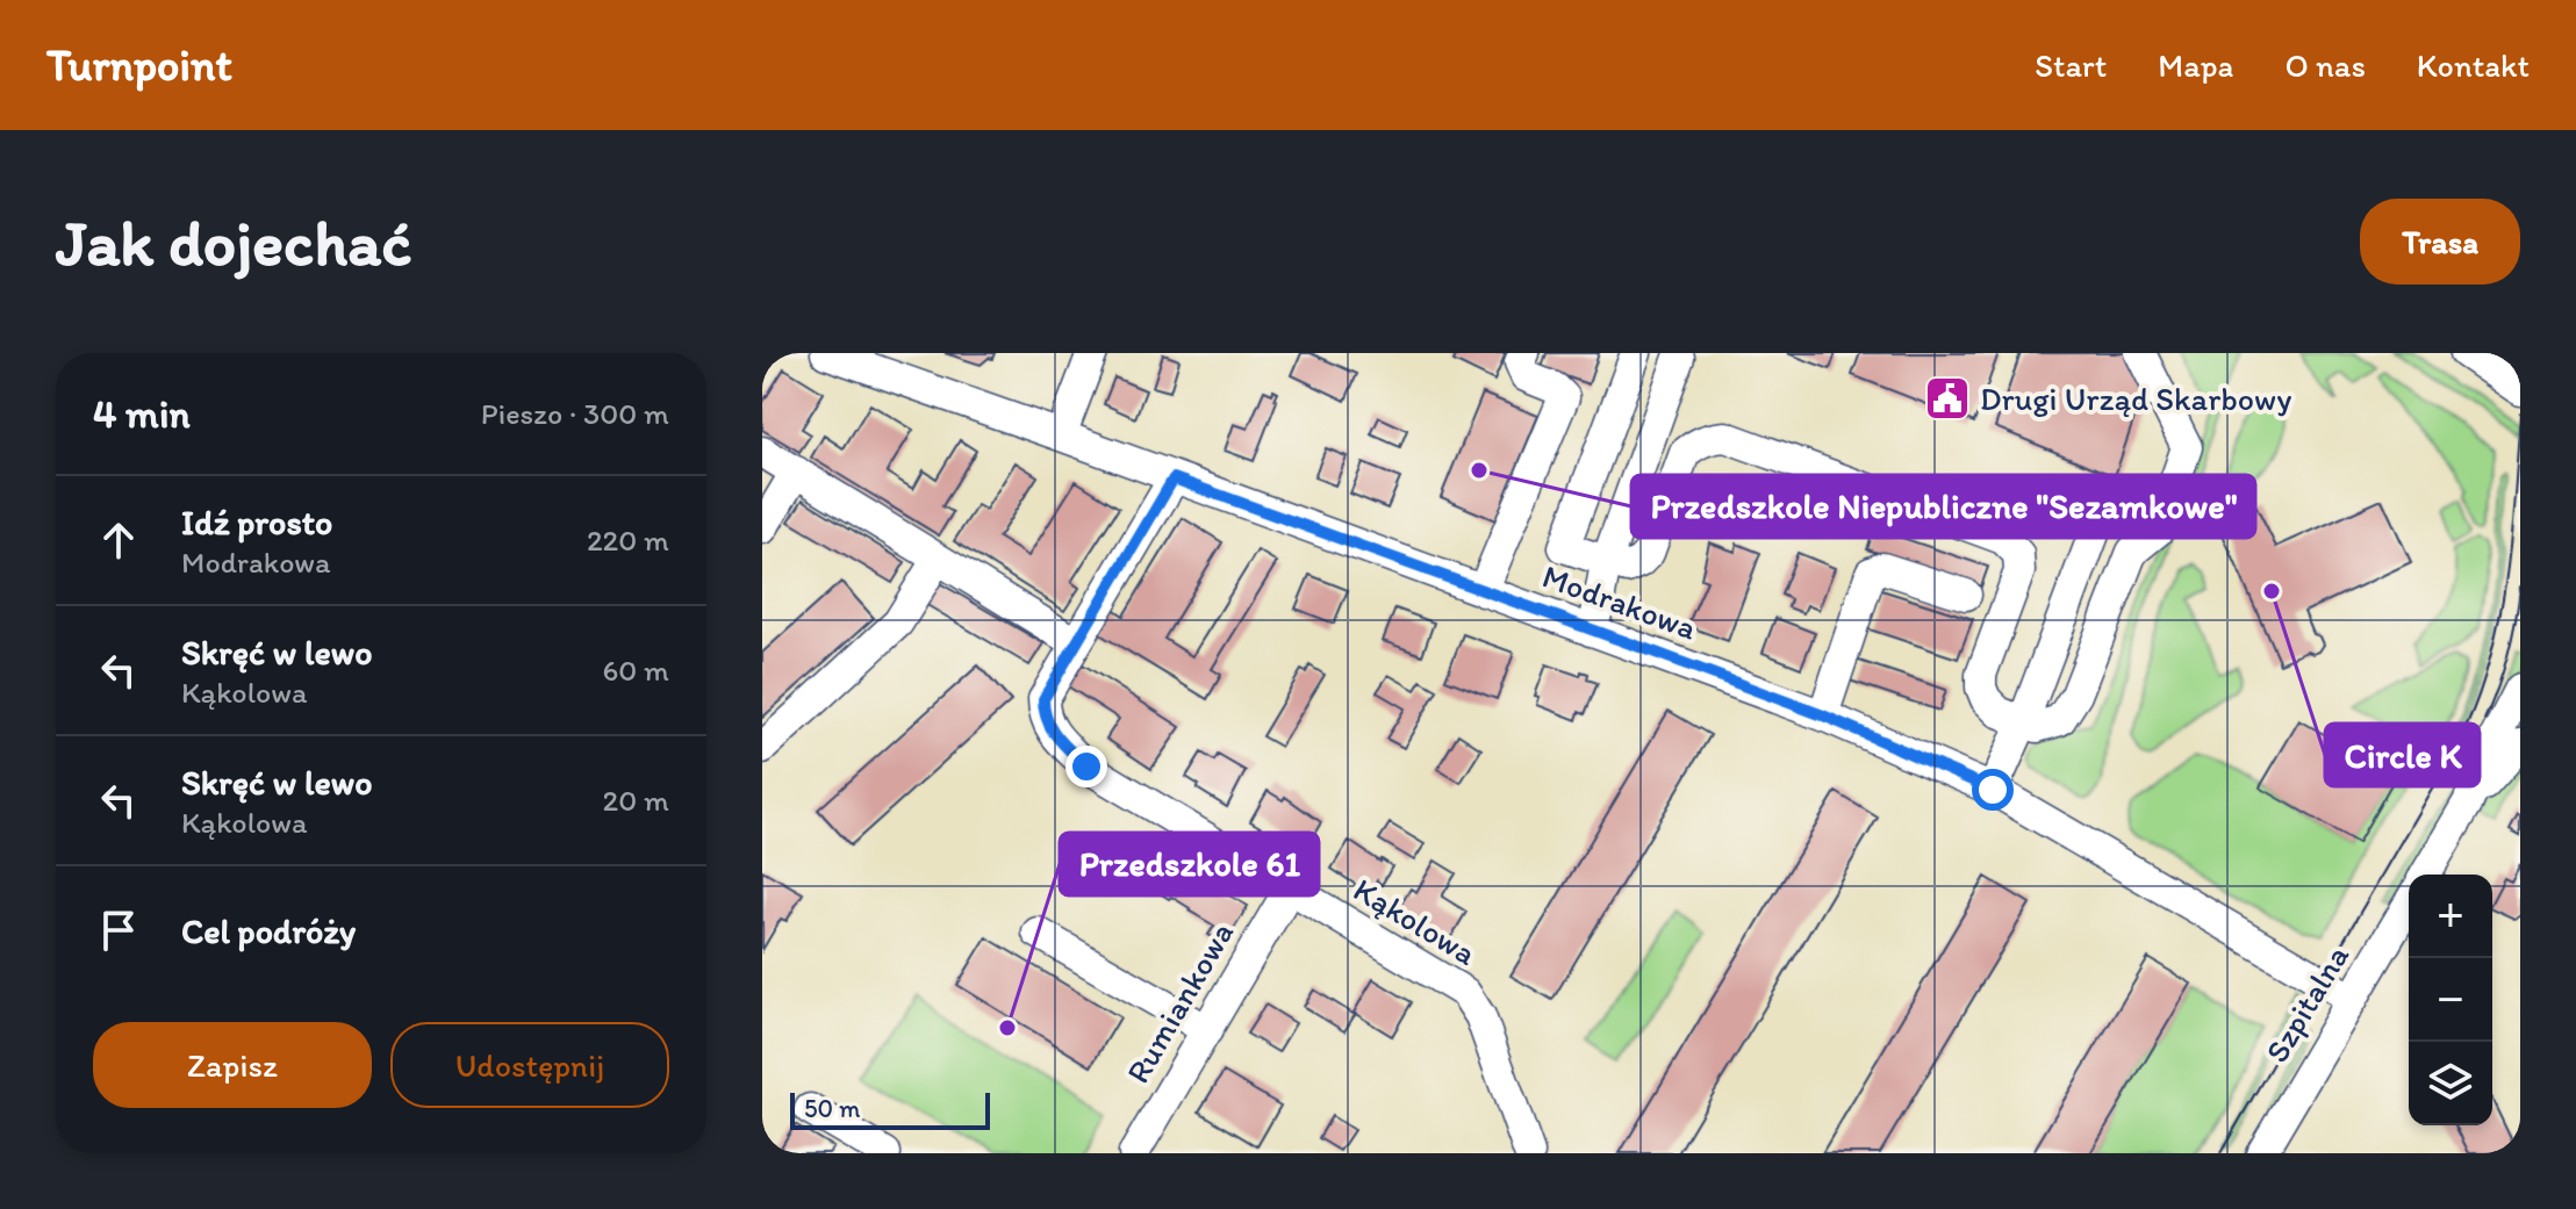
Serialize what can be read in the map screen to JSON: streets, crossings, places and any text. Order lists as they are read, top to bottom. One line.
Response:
{"streets":{"street":["Modrakowa","Kąkolowa","Rumiankowa","Szpitalna"]},"crossings":[["Modrakowa","Kąkolowa"],["Modrakowa","Szpitalna"],["Kąkolowa","Rumiankowa"]],"places":{"public building":["Drugi Urząd Skarbowy"],"other":["Przedszkole Niepubliczne \"Sezamkowe\"","Circle K","Przedszkole 61"]},"scale_bar":"50 m","page":{"header":"Turnpoint","nav":["Start","Mapa","O nas","Kontakt"],"buttons":["Trasa",["Zapisz","Udostępnij"]],"title":"Jak dojechać","heading":["4 min","Pieszo · 300 m"],"list":[["Idź prosto","Modrakowa","220 m"],["Skręć w lewo","Kąkolowa","60 m"],["Skręć w lewo","Kąkolowa","20 m"],"Cel podróży"],"map_buttons":["+","−"],"scale":"50 m"}}
